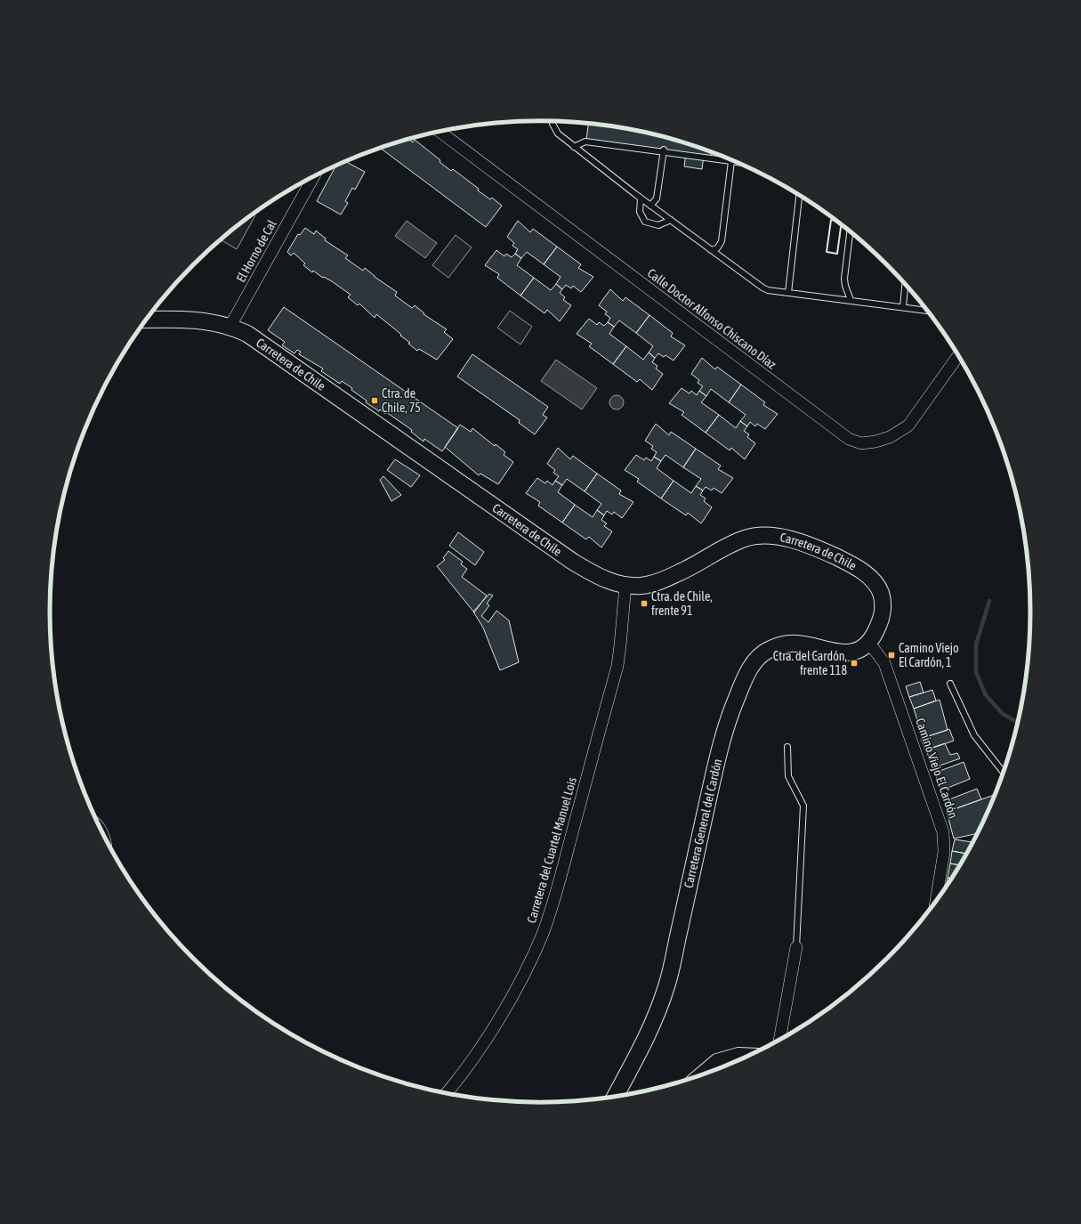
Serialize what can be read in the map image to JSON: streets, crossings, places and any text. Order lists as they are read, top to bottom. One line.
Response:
{"streets":{"street":["El Horno de Cal","Calle Doctor Alfonso Chiscano Díaz","Carretera de Chile","Camino Viejo El Cardón","Carretera General del Cardón","Carretera del Cuartel Manuel Lois"]},"crossings":[["El Horno de Cal","Carretera de Chile"],["Carretera de Chile","Camino Viejo El Cardón"],["Carretera de Chile","Carretera General del Cardón"],["Carretera de Chile","Carretera del Cuartel Manuel Lois"],["Camino Viejo El Cardón","Carretera General del Cardón"]],"places":{"transit":["Ctra. de Chile, 75","Ctra. de Chile, frente 91","Camino Viejo El Cardón, 1","Ctra. del Cardón, frente 118"]}}
